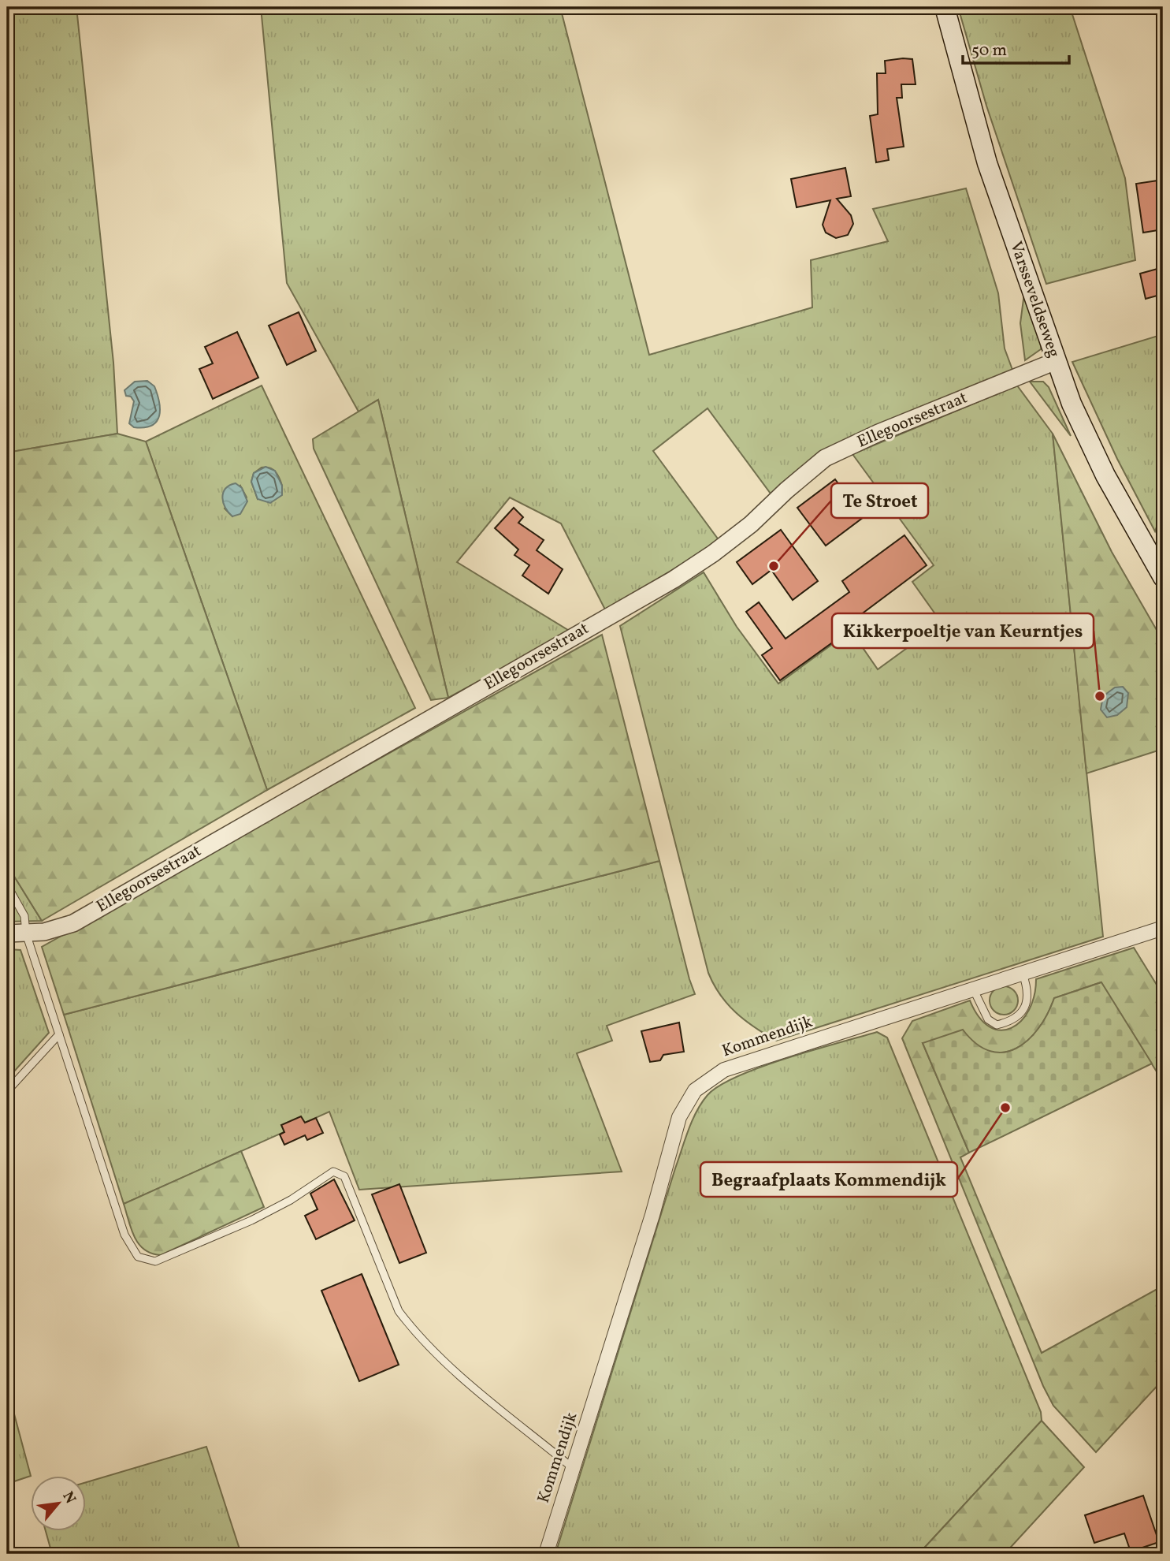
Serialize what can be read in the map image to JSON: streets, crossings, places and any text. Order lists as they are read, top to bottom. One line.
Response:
{"streets":{"main road":["Varsseveldseweg"],"street":["Ellegoorsestraat","Kommendijk"]},"crossings":[["Varsseveldseweg","Ellegoorsestraat"]],"places":["Te Stroet","Kikkerpoeltje van Keurntjes","Begraafplaats Kommendijk"],"scale_bar":"50 m","north":"top right"}
